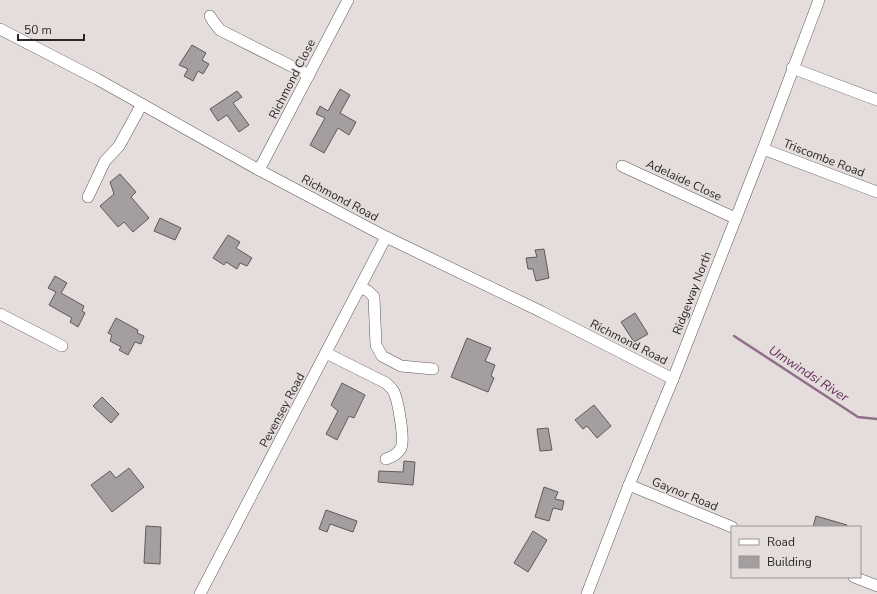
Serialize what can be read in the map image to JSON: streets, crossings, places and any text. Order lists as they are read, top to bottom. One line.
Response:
{"streets":{"street":["Richmond Close","Triscombe Road","Adelaide Close","Richmond Road","Ridgeway North","Pevensey Road","Gaynor Road"]},"crossings":[["Richmond Close","Richmond Road"],["Triscombe Road","Ridgeway North"],["Adelaide Close","Ridgeway North"],["Richmond Road","Ridgeway North"],["Richmond Road","Pevensey Road"],["Ridgeway North","Gaynor Road"]],"water":["Umwindsi River"],"legend":["Road","Building"],"scale_bar":"50 m"}
